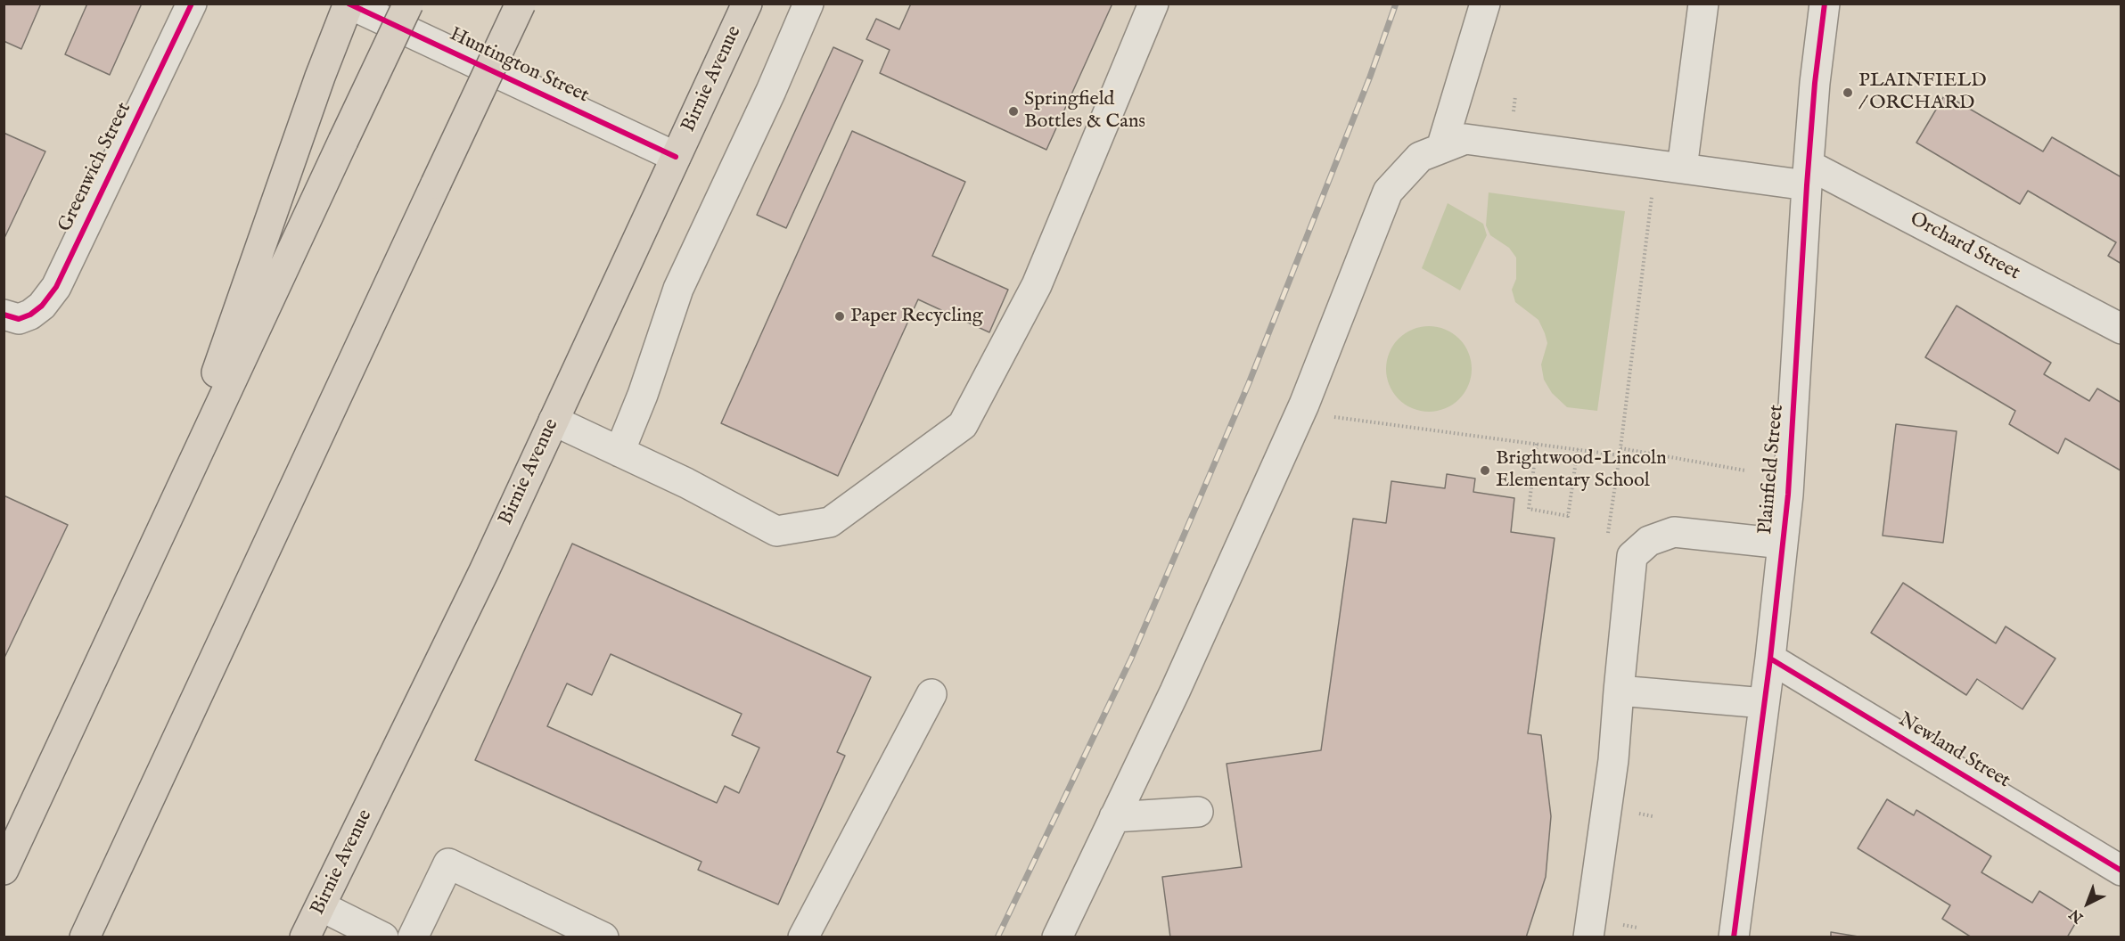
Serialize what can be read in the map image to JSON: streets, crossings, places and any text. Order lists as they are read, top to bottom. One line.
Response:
{"streets":{"main road":["Birnie Avenue"],"street":["Huntington Street","Greenwich Street","Orchard Street","Plainfield Street","Newland Street"]},"crossings":[["Huntington Street","Birnie Avenue"],["Orchard Street","Plainfield Street"],["Plainfield Street","Newland Street"]],"places":["PLAINFIELD / ORCHARD","Springfield Bottles & Cans","Paper Recycling","Brightwood-Lincoln Elementary School"],"north":"bottom left"}
